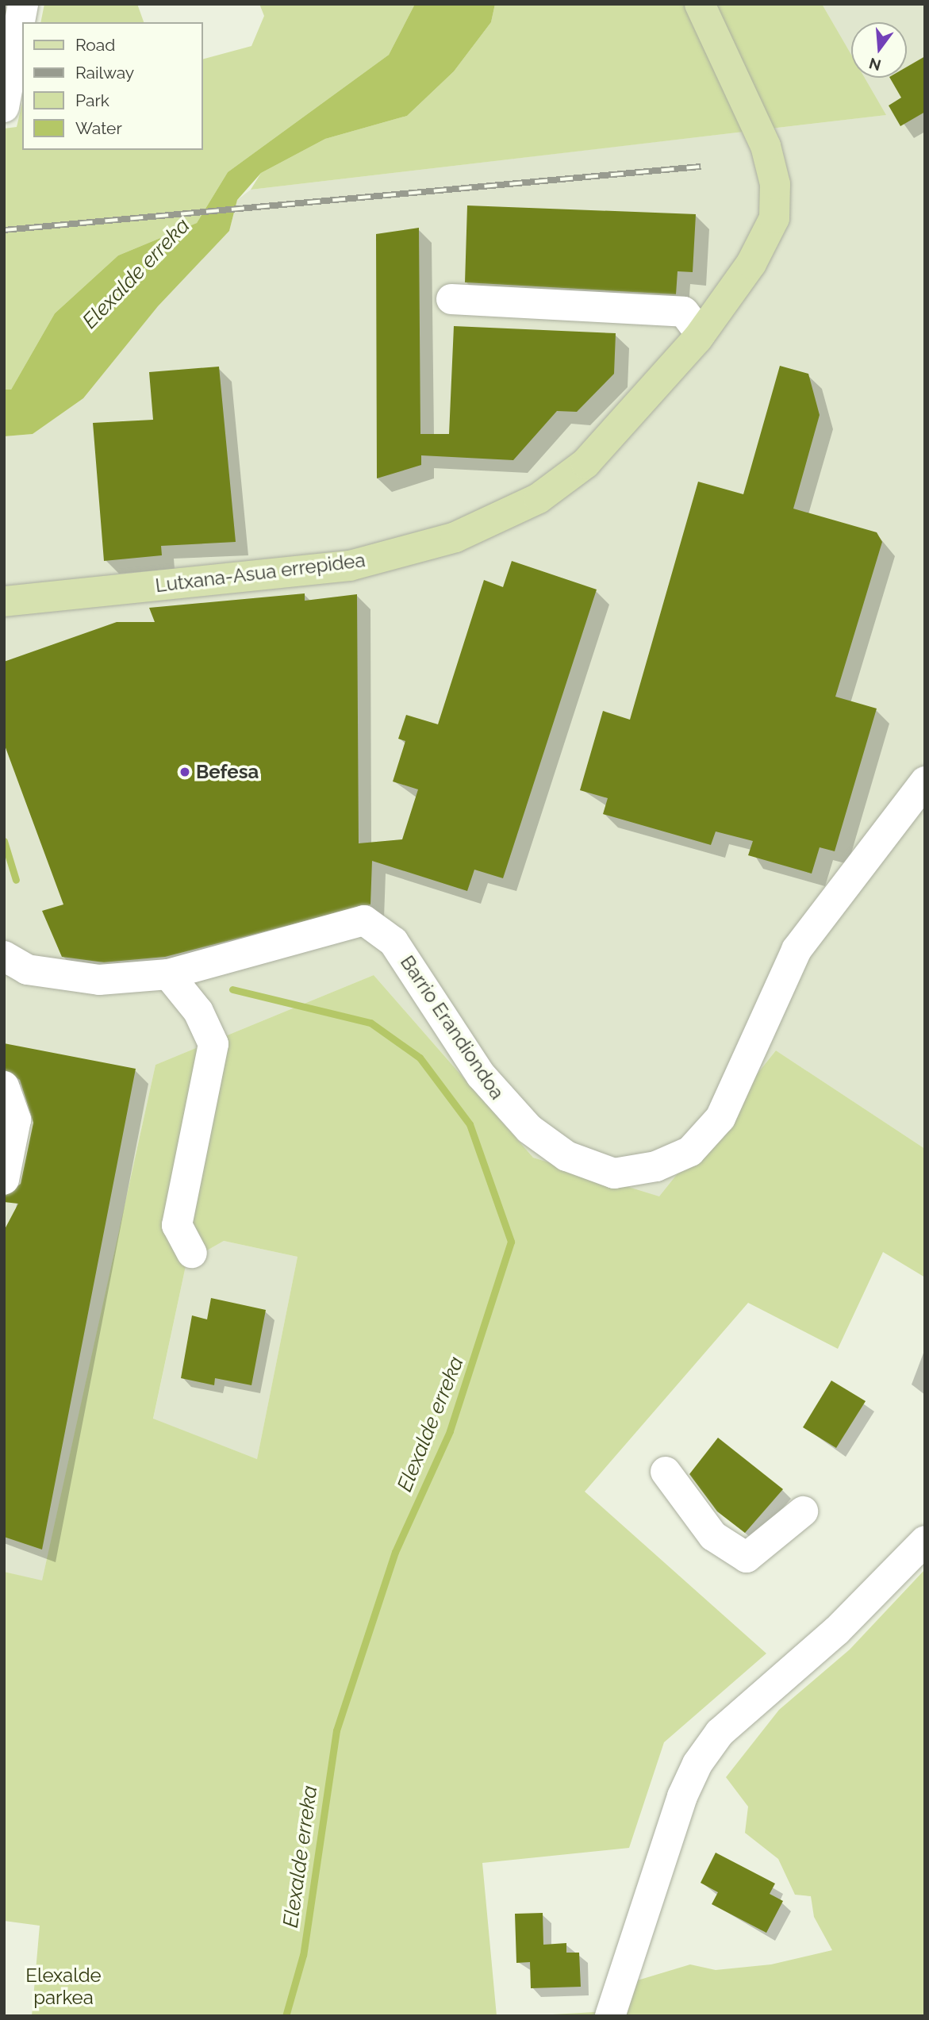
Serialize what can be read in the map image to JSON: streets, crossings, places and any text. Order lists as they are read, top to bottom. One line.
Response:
{"streets":{"main road":["Lutxana-Asua errepidea"],"street":["Barrio Erandiondoa"]},"water":["Elexalde erreka"],"parks":["Elexalde parkea"],"places":["Befesa"],"legend":["Road","Railway","Park","Water"],"north":"bottom"}
